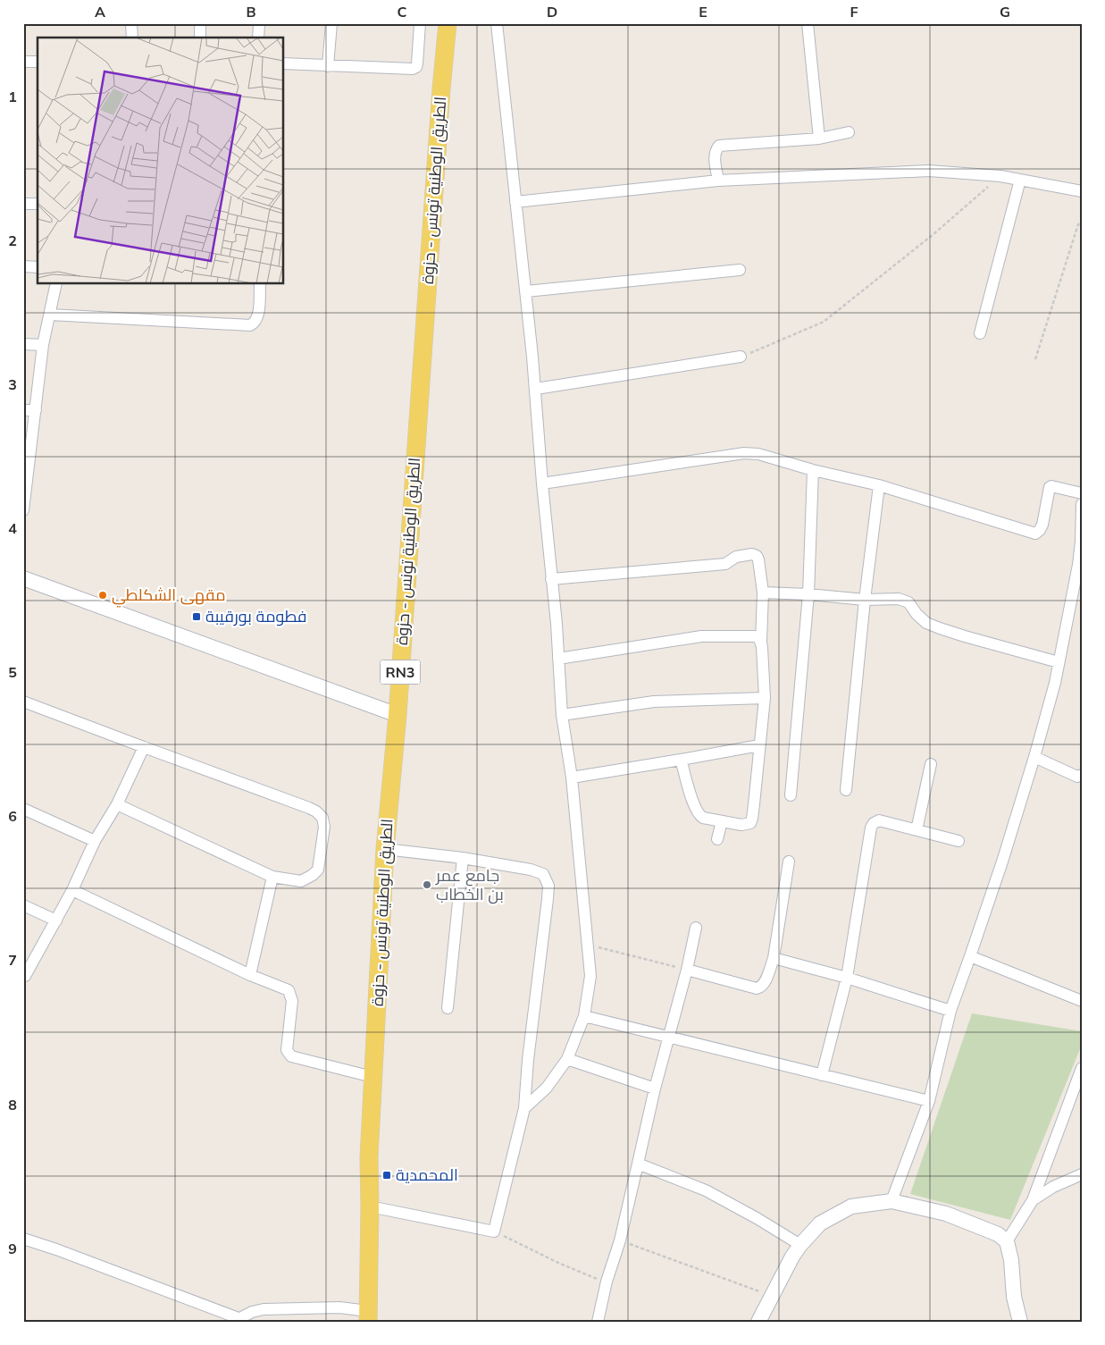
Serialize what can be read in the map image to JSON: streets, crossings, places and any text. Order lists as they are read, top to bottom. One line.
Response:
{"streets":{"main road":["الطريق الوطنية تونس - حزوة","RN3"]},"places":{"other":["مقهى الشكلطي","جامع عمر بن الخطاب"],"transit":["فطومة بورقيبة","المحمدية"]},"grid":{"columns":["A","B","C","D","E","F","G"],"rows":["1","2","3","4","5","6","7","8","9"]}}
